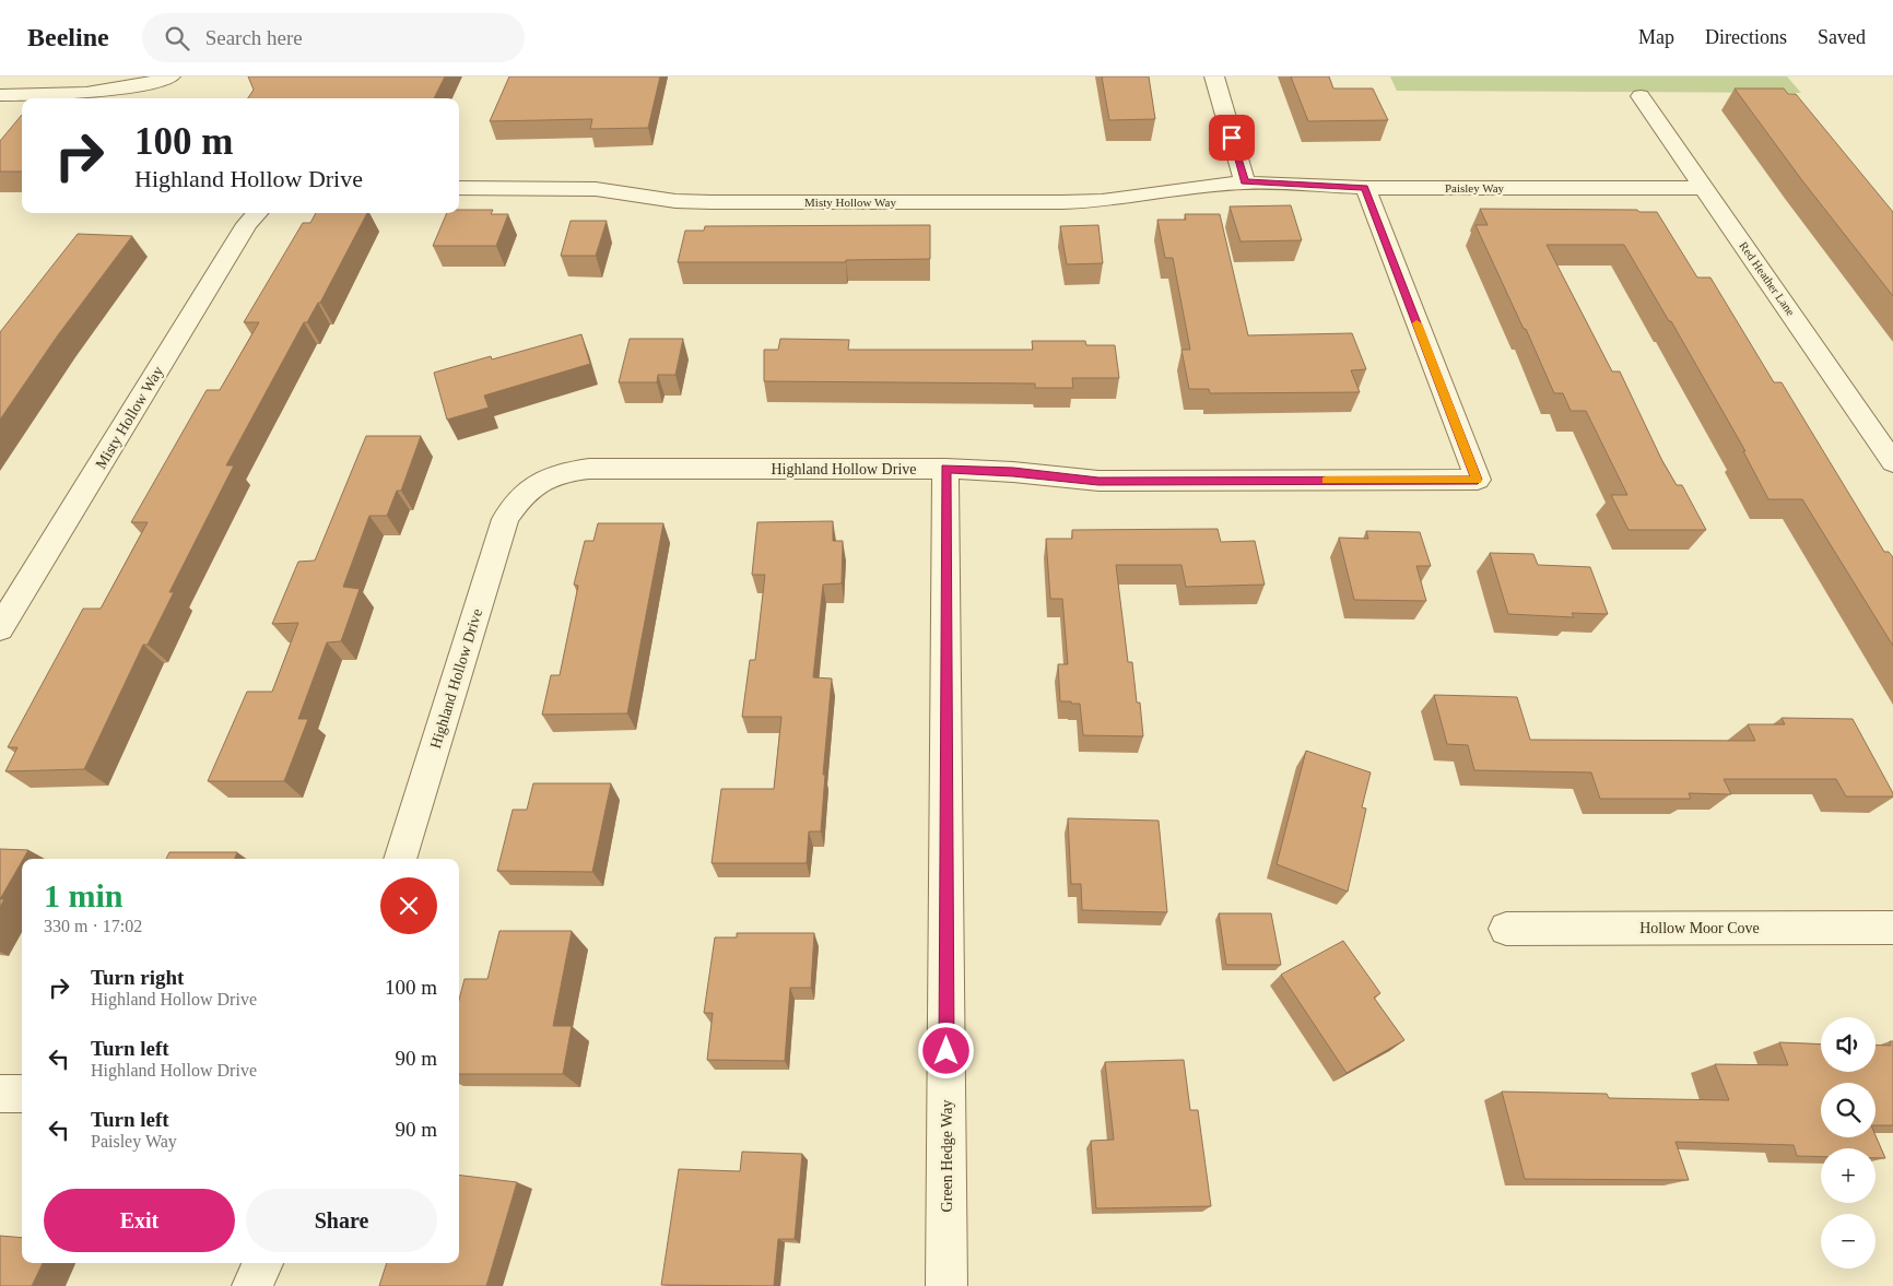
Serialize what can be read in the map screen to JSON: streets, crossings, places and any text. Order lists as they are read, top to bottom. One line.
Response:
{"streets":{"street":["Paisley Way","Misty Hollow Way","Red Heather Lane","Highland Hollow Drive","Hollow Moor Cove","Green Hedge Way"]},"crossings":[["Paisley Way","Misty Hollow Way"],["Paisley Way","Red Heather Lane"],["Paisley Way","Highland Hollow Drive"],["Highland Hollow Drive","Green Hedge Way"]],"page":{"header":"Beeline","search":"Search here","nav":["Map","Directions","Saved"],"turn":["100 m","Highland Hollow Drive"],"heading":["1 min","330 m · 17:02"],"list":[{"name":"Turn right","note":"Highland Hollow Drive","value":"100 m"},{"name":"Turn left","note":"Highland Hollow Drive","value":"90 m"},{"name":"Turn left","note":"Paisley Way","value":"90 m"}],"map_buttons":["+","−"],"buttons":["Exit","Share"]}}
